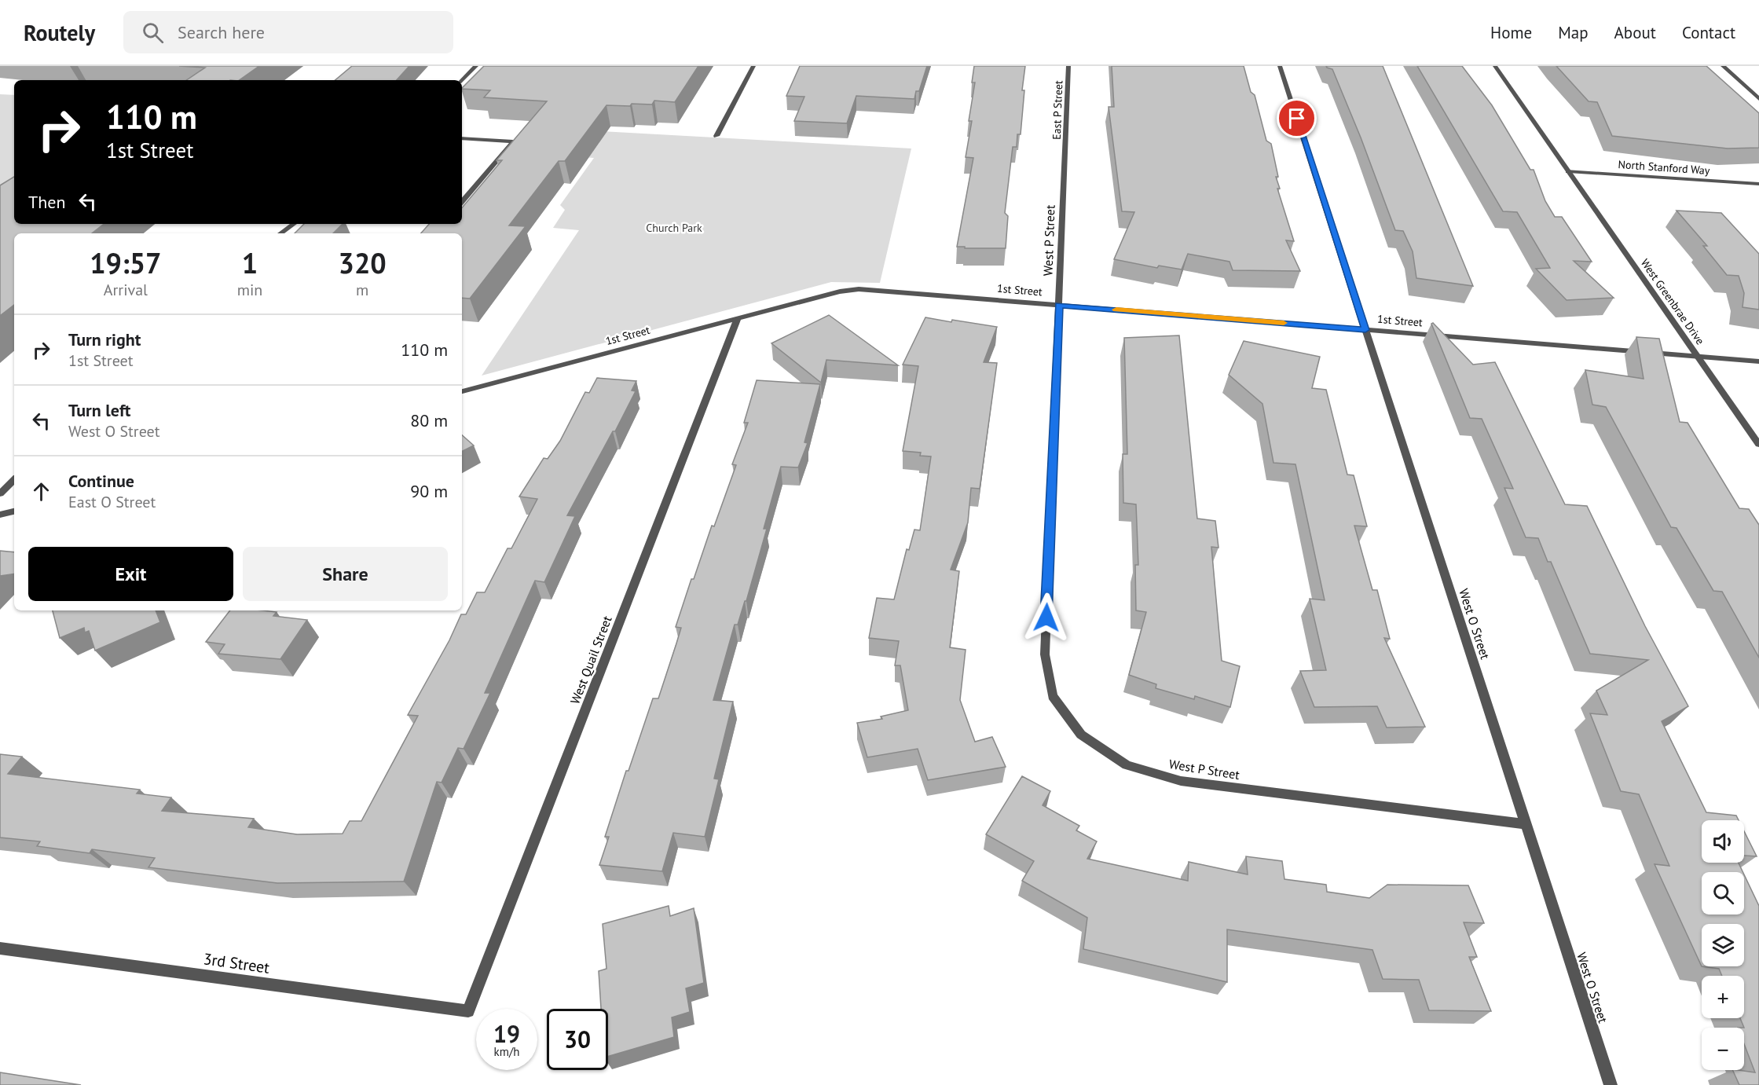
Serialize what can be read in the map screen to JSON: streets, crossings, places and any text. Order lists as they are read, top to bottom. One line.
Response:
{"streets":{"street":["East P Street","North Stanford Way","West P Street","1st Street","West Greenbrae Drive","West O Street","West Quail Street","3rd Street"]},"crossings":[["East P Street","West P Street"],["North Stanford Way","West Greenbrae Drive"],["West P Street","1st Street"],["West P Street","West O Street"],["1st Street","West Greenbrae Drive"],["1st Street","West O Street"],["1st Street","West Quail Street"],["West Quail Street","3rd Street"]],"parks":["Church Park"],"page":{"header":"Routely","search":"Search here","nav":["Home","Map","About","Contact"],"turn":["110 m","1st Street"],"then":"Then","eta":["19:57","Arrival","1","min","320","m"],"list":[{"name":"Turn right","note":"1st Street","value":"110 m"},{"name":"Turn left","note":"West O Street","value":"80 m"},{"name":"Continue","note":"East O Street","value":"90 m"}],"buttons":["Exit","Share"],"map_buttons":["+","−"],"speed":"19 km/h","limit":"30"}}
